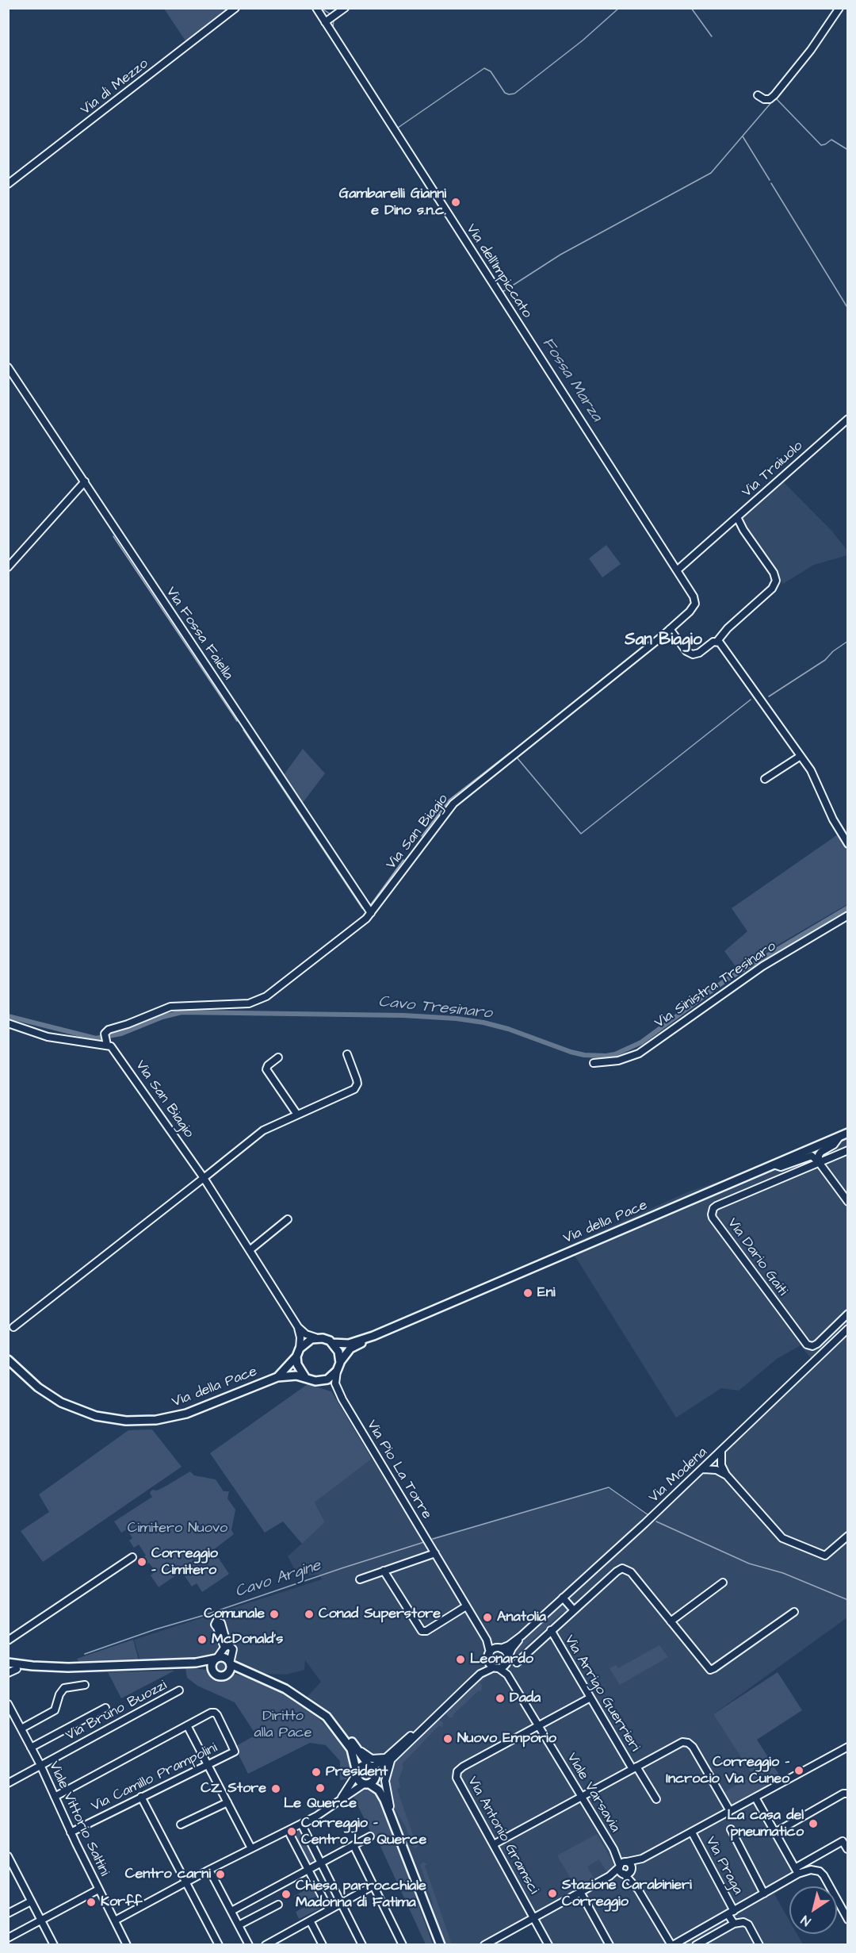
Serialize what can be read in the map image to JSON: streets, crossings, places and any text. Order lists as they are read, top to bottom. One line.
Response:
{"streets":{"main road":["Via della Pace"],"street":["Via di Mezzo","Via dell'Impiccato","Via Traiuolo","Via Fossa Faiella","Via San Biagio","Via Sinistra Tresinaro","Via Dario Gaiti","Via Pio La Torre","Via Modena","Via Arrigo Guerrieri","Via Bruno Buozzi","Via Camillo Prampolini","Viale Varsavia","Viale Vittorio Saltini","Via Antonio Gramsci","Via Praga"]},"crossings":[["Via dell'Impiccato","Via San Biagio"],["Via Fossa Faiella","Via San Biagio"],["Via della Pace","Via Dario Gaiti"],["Via della Pace","Via Pio La Torre"],["Via Pio La Torre","Via Modena"],["Via Pio La Torre","Viale Varsavia"],["Via Modena","Viale Varsavia"],["Via Bruno Buozzi","Viale Vittorio Saltini"],["Via Camillo Prampolini","Viale Vittorio Saltini"],["Viale Varsavia","Via Antonio Gramsci"]],"districts":["San Biagio"],"water":["Fossa Marza","Cavo Tresinaro","Cavo Argine"],"parks":["Cimitero Nuovo","Diritto alla Pace"],"places":["Gambarelli Gianni e Dino s.n.c.","Eni","Correggio - Cimitero","Comunale","Conad Superstore","Anatolia","McDonald's","Leonardo","Dada","Nuovo Emporio","Correggio - Incrocio Via Cuneo","President","Le Querce","CZ Store","La casa del pneumatico","Correggio - Centro Le Querce","Centro carni","Stazione Carabinieri Correggio","Chiesa parrocchiale Madonna di Fatima","Korff"],"north":"bottom left"}
